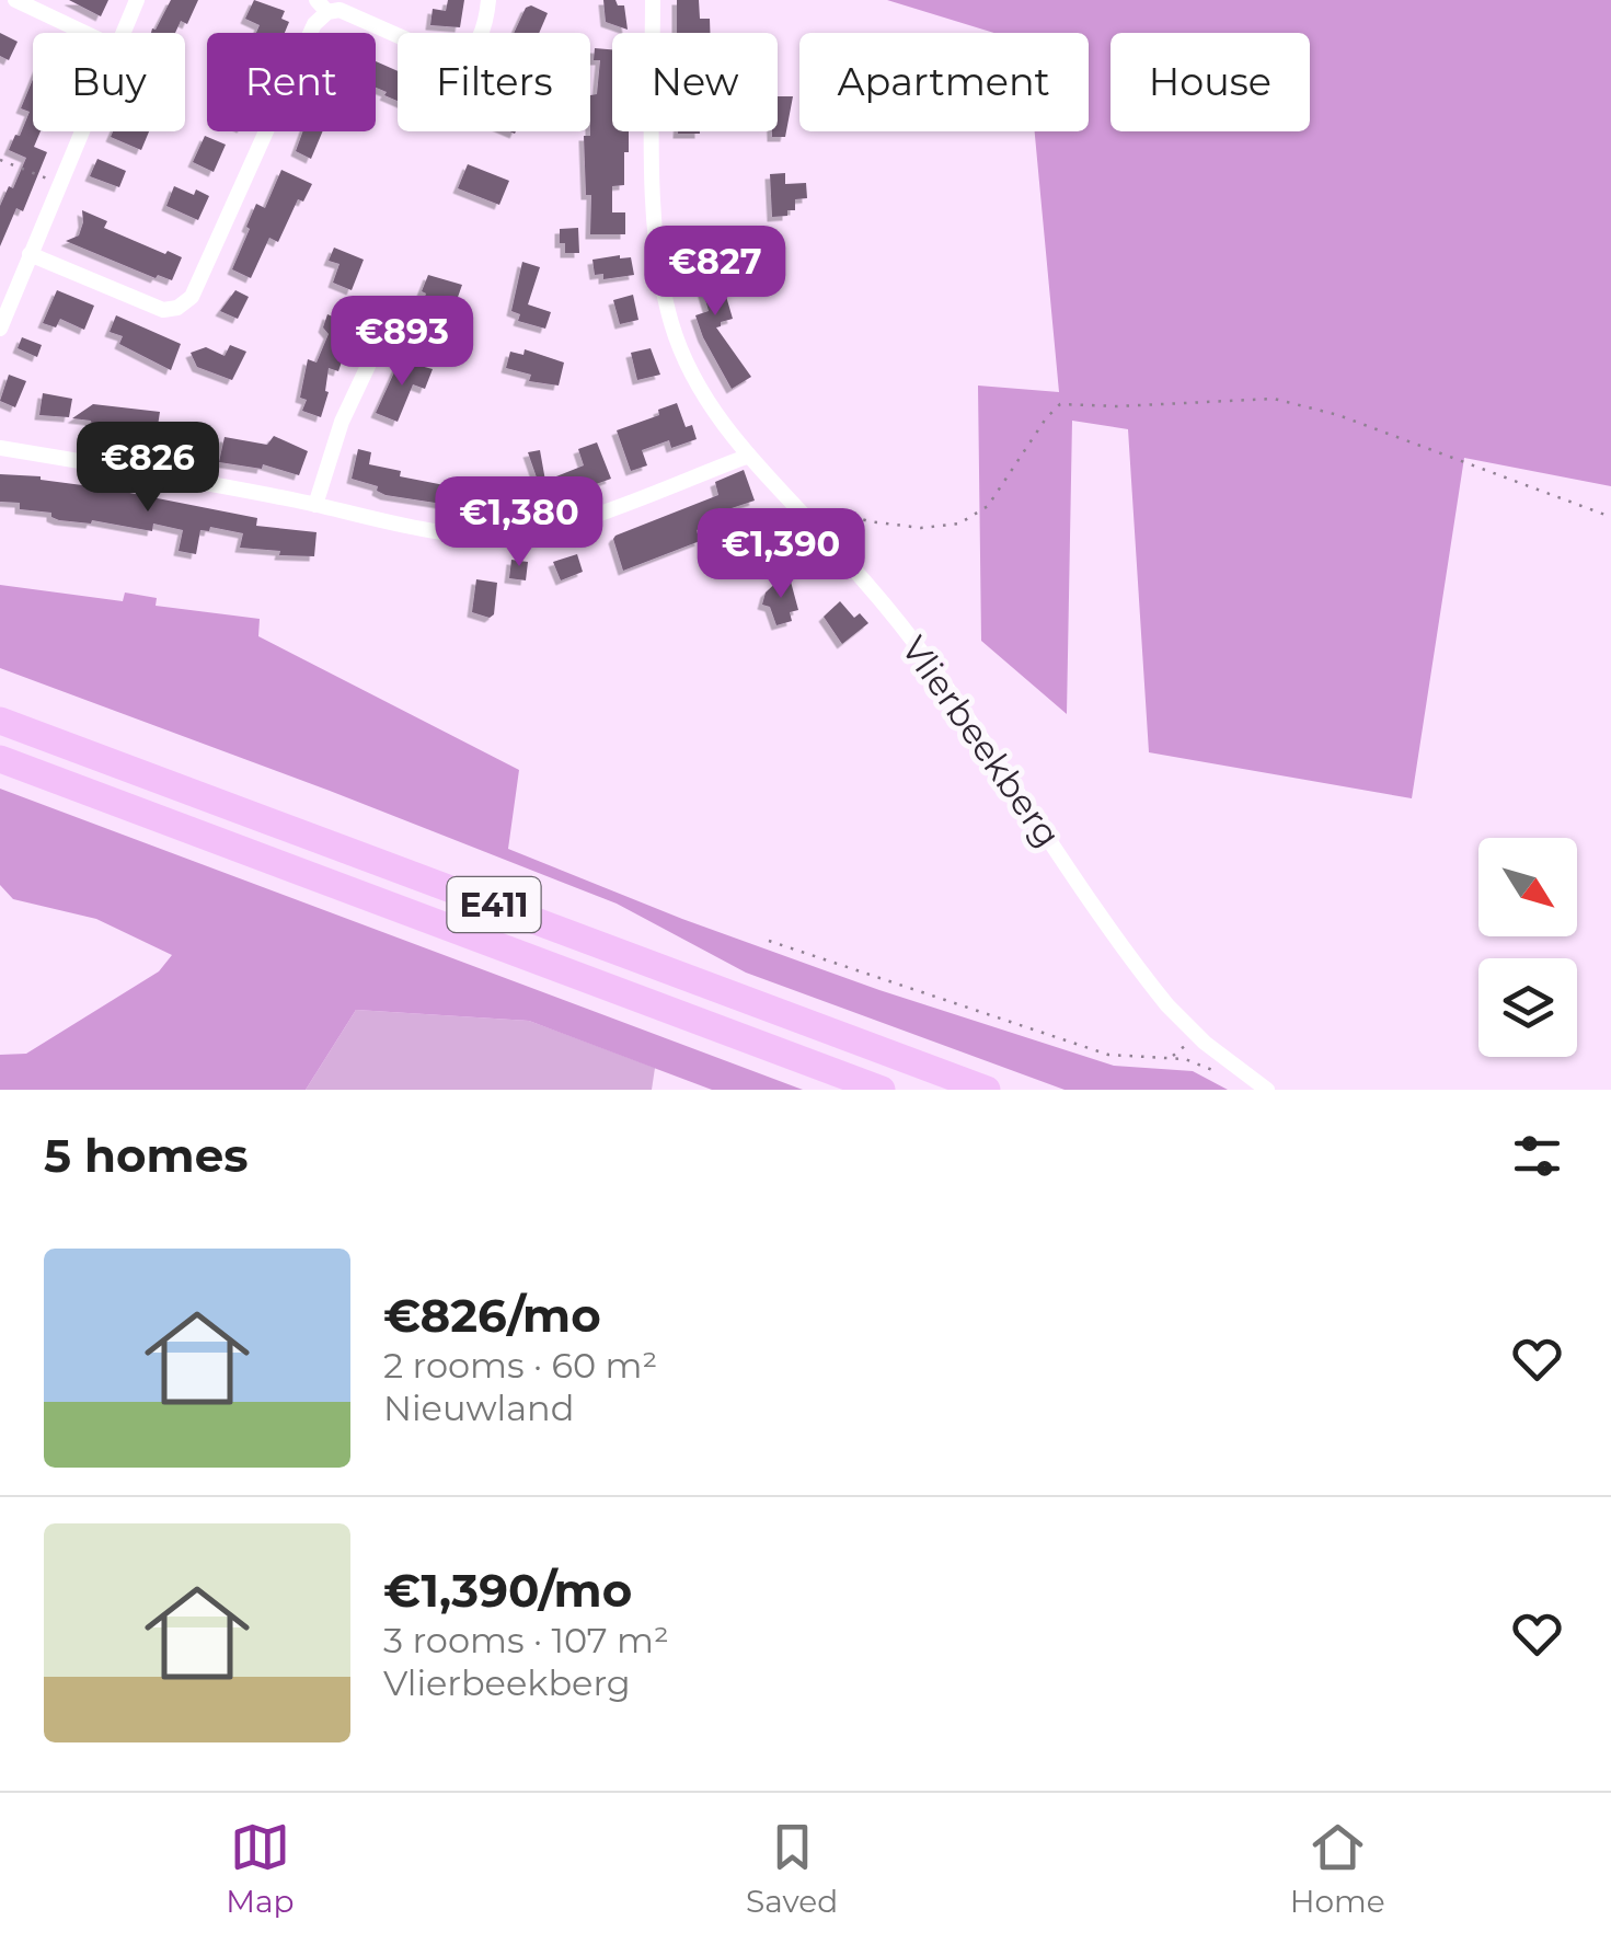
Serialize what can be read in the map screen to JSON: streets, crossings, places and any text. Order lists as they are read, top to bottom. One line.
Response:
{"streets":{"highway":["E411"],"street":["Vlierbeekberg"]},"north":"bottom right","page":{"chip":["Buy","Rent","Filters","New","Apartment","House"],"price":["€827","€893","€826","€1,380","€1,390"],"heading":"5 homes","list":[{"name":"€826/mo","note":"2 rooms · 60 m² · Nieuwland"},{"name":"€1,390/mo","note":"3 rooms · 107 m² · Vlierbeekberg"}],"tabs":["Map","Saved","Home"]}}
